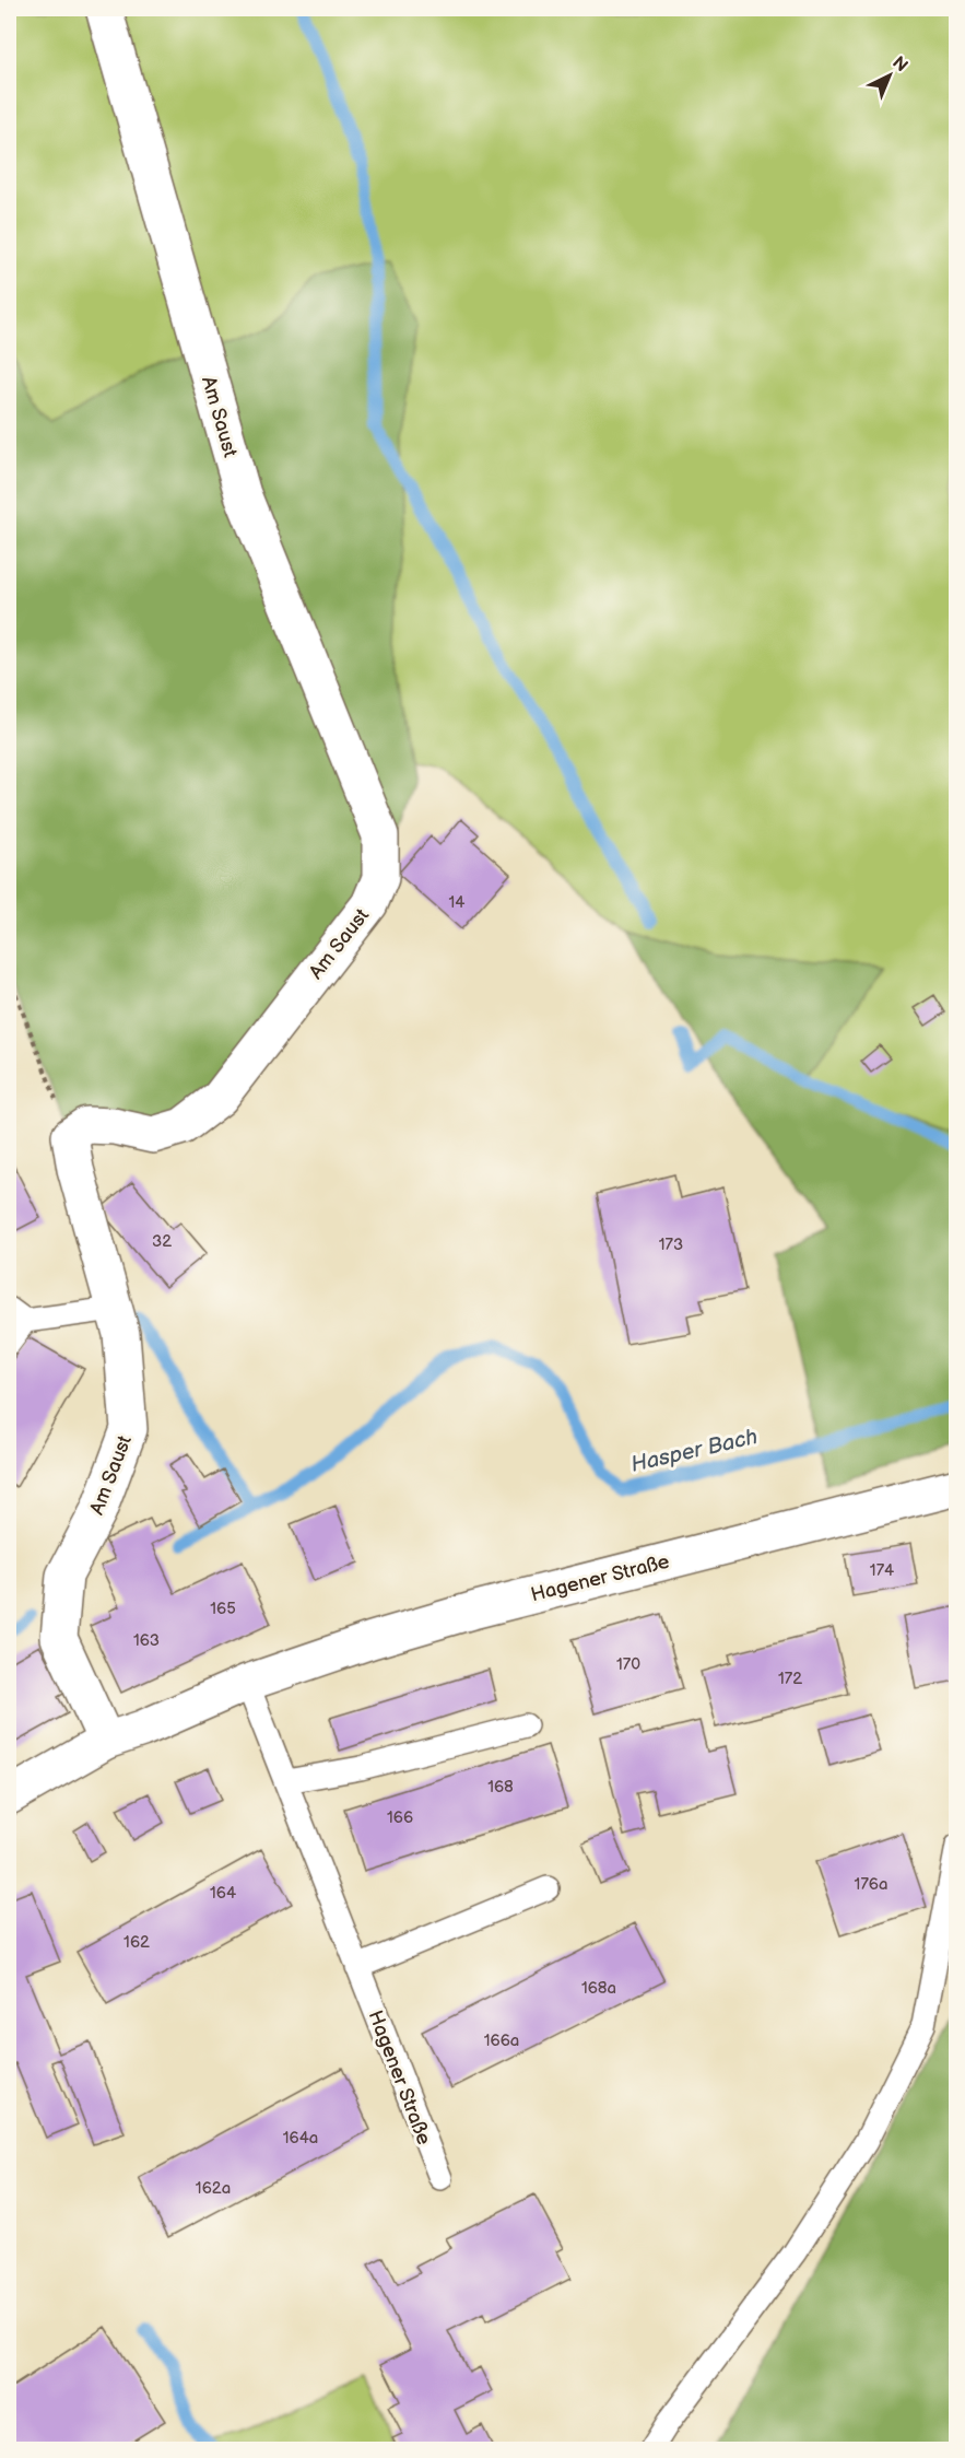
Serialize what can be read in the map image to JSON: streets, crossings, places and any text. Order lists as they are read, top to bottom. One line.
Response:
{"streets":{"street":["Am Saust","Hagener Straße"]},"crossings":[["Am Saust","Hagener Straße"]],"water":["Hasper Bach"],"house_numbers":["14","32","173","174","165","163","170","172","168","166","176a","164","162","168a","166a","164a","162a"],"north":"top right"}
